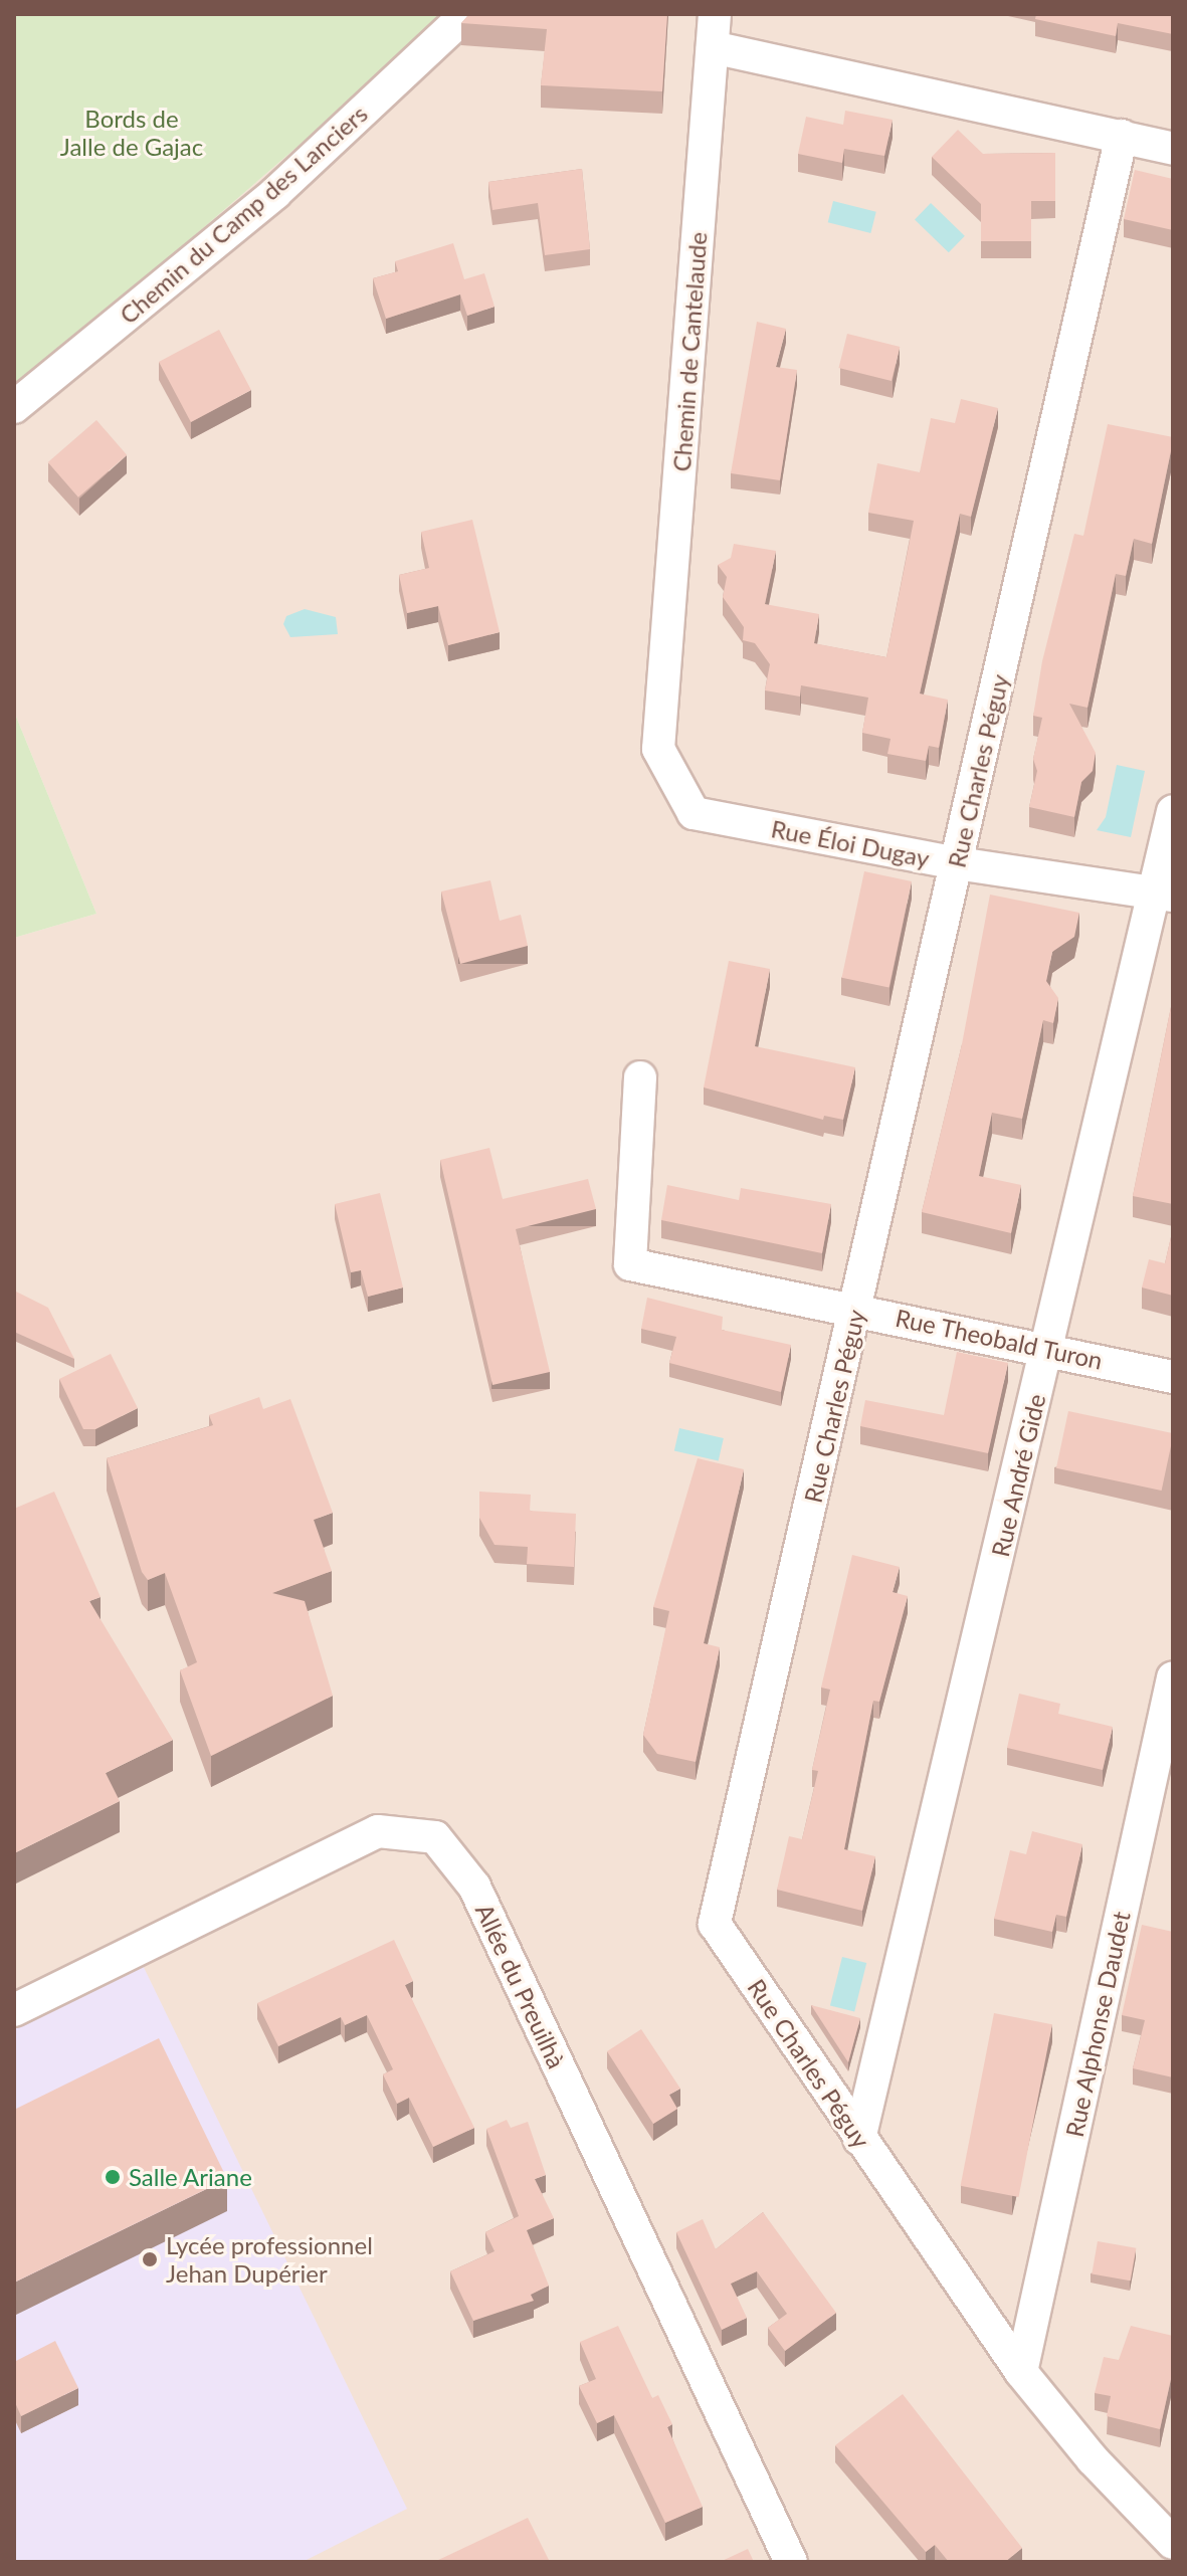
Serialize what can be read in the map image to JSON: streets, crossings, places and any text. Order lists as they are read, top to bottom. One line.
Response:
{"streets":{"street":["Chemin du Camp des Lanciers","Chemin de Cantelaude","Rue Charles Péguy","Rue Éloi Dugay","Rue Theobald Turon","Rue André Gide","Allée du Preuilhà","Rue Alphonse Daudet"]},"crossings":[["Chemin de Cantelaude","Rue Éloi Dugay"],["Rue Charles Péguy","Rue Éloi Dugay"],["Rue Charles Péguy","Rue Theobald Turon"],["Rue Charles Péguy","Rue André Gide"],["Rue Charles Péguy","Rue Alphonse Daudet"],["Rue Éloi Dugay","Rue André Gide"],["Rue Theobald Turon","Rue André Gide"]],"parks":["Bords de Jalle de Gajac"],"places":["Salle Ariane","Lycée professionnel Jehan Dupérier"]}
